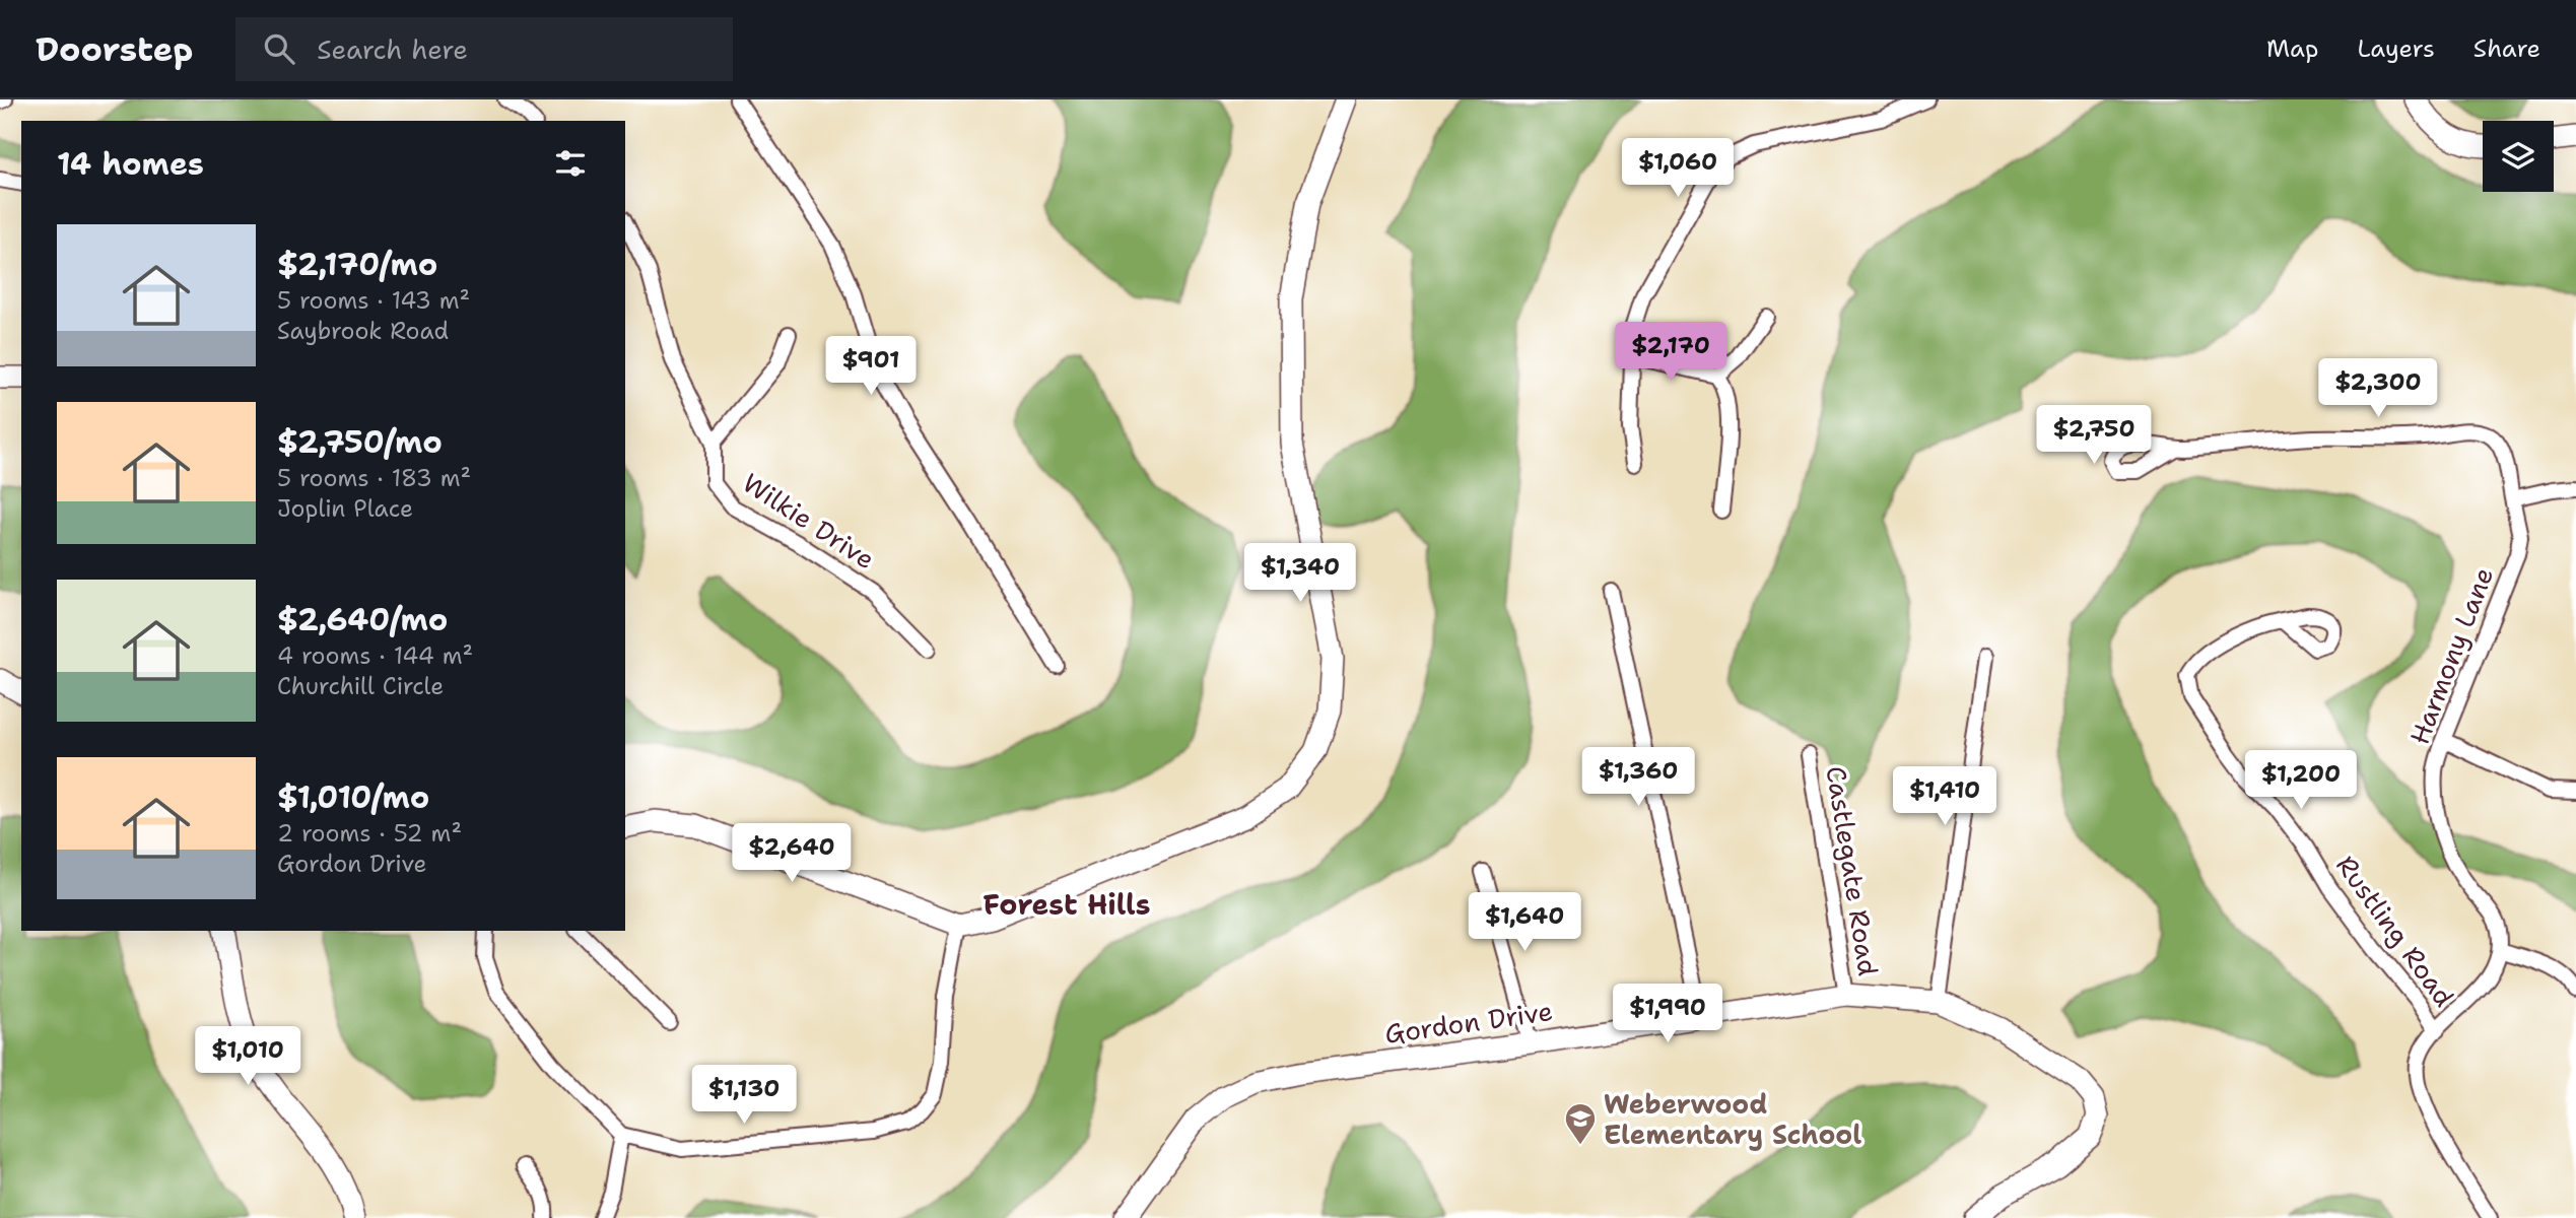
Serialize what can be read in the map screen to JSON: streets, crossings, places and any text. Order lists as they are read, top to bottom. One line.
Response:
{"streets":{"street":["Wilkie Drive","Harmony Lane","Castlegate Road","Rustling Road","Gordon Drive"]},"crossings":[["Castlegate Road","Gordon Drive"]],"districts":["Forest Hills"],"places":{"school or university":["Weberwood Elementary School"]},"page":{"header":"Doorstep","search":"Search here","nav":["Map","Layers","Share"],"heading":"14 homes","price":["$1,060","$2,170","$901","$2,300","$2,750","$1,340","$1,360","$1,200","$1,410","$2,640","$1,640","$1,990","$1,010","$1,130"],"list":[{"name":"$2,170/mo","note":"5 rooms · 143 m² · Saybrook Road"},{"name":"$2,750/mo","note":"5 rooms · 183 m² · Joplin Place"},{"name":"$2,640/mo","note":"4 rooms · 144 m² · Churchill Circle"},{"name":"$1,010/mo","note":"2 rooms · 52 m² · Gordon Drive"}]}}
